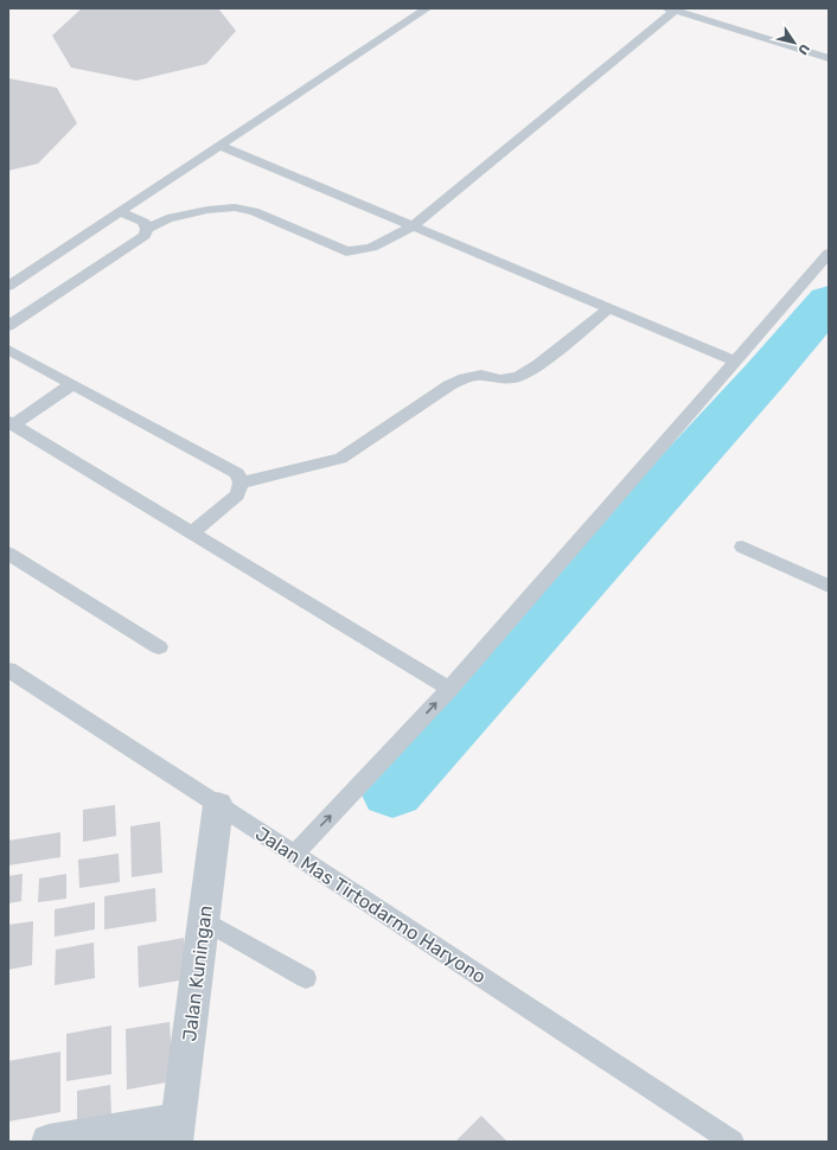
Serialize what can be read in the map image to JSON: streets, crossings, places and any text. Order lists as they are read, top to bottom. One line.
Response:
{"streets":{"street":["Jalan Kuningan"],"lane":["Jalan Mas Tirtodarmo Haryono"]},"crossings":[["Jalan Mas Tirtodarmo Haryono","Jalan Kuningan"]],"north":"bottom right"}
